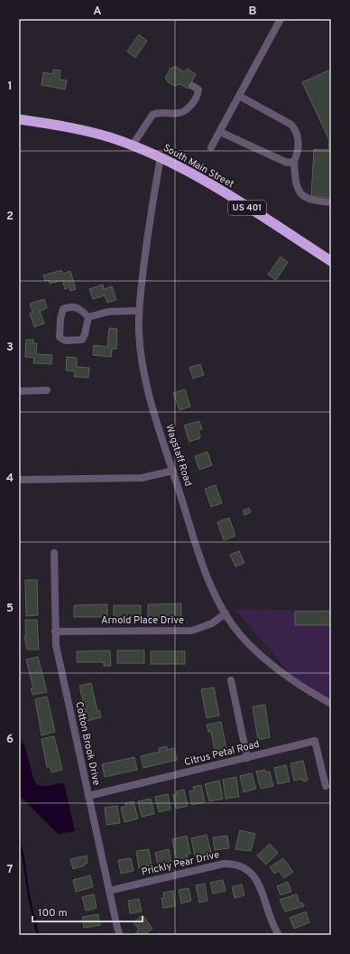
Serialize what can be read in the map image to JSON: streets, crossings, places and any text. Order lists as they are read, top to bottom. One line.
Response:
{"streets":{"highway":["South Main Street","US 401"],"street":["Wagstaff Road","Arnold Place Drive","Cotton Brook Drive","Citrus Petal Road","Prickly Pear Drive"]},"crossings":[["South Main Street","Wagstaff Road"],["Wagstaff Road","Arnold Place Drive"],["Arnold Place Drive","Cotton Brook Drive"],["Cotton Brook Drive","Citrus Petal Road"],["Cotton Brook Drive","Prickly Pear Drive"]],"scale_bar":"100 m","grid":{"columns":["A","B"],"rows":["1","2","3","4","5","6","7"]}}
